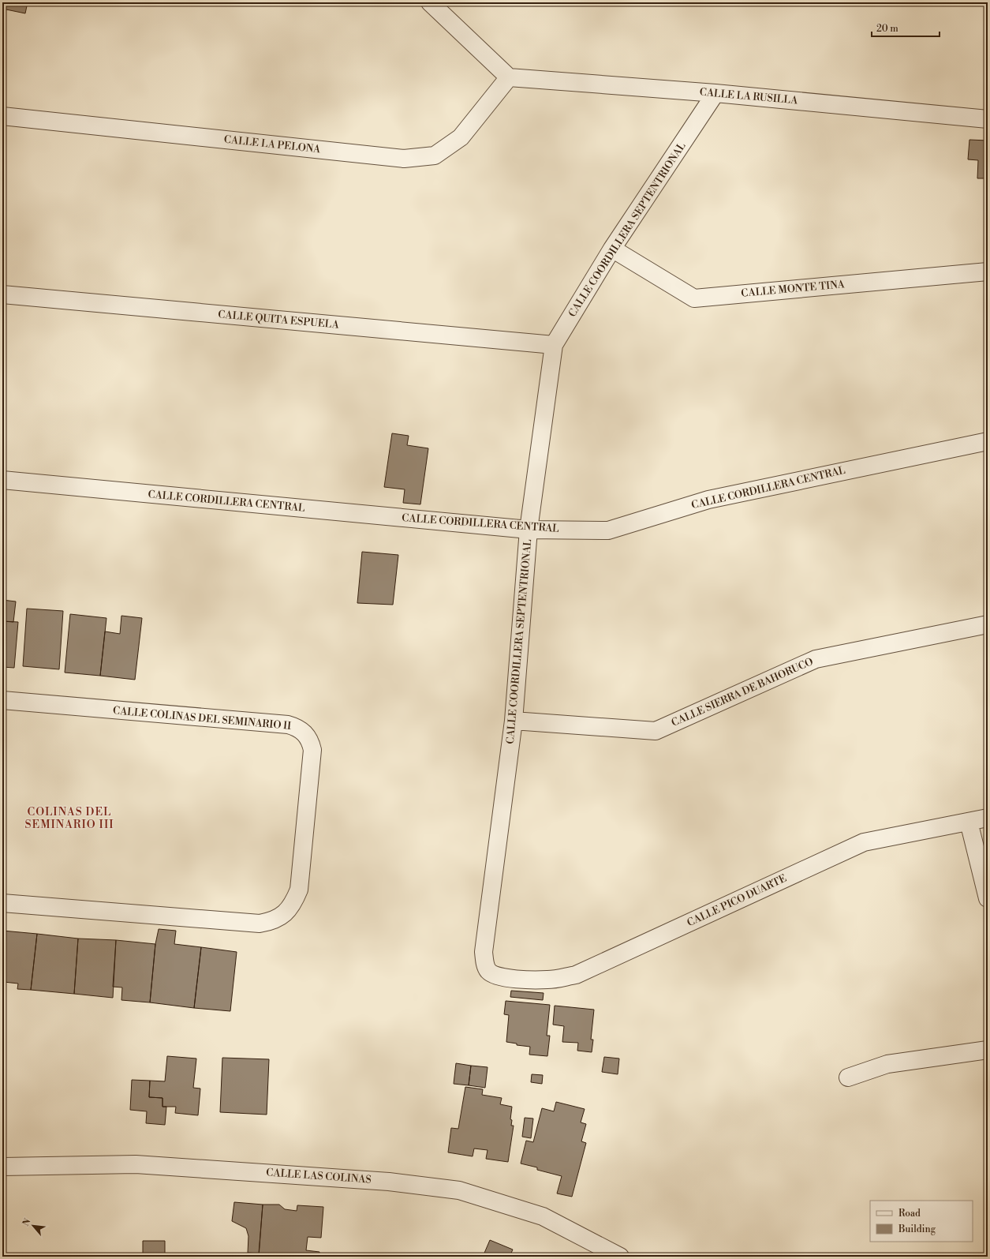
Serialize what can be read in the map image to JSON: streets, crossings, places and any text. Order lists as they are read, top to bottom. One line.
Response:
{"streets":{"street":["CALLE LA RUSILLA","CALLE LA PELONA","CALLE COORDILLERA SEPTENTRIONAL","CALLE MONTE TINA","CALLE QUITA ESPUELA","CALLE CORDILLERA CENTRAL","CALLE SIERRA DE BAHORUCO","CALLE COLINAS DEL SEMINARIO II","CALLE PICO DUARTE","CALLE LAS COLINAS"]},"crossings":[["CALLE LA RUSILLA","CALLE LA PELONA"],["CALLE LA RUSILLA","CALLE COORDILLERA SEPTENTRIONAL"],["CALLE COORDILLERA SEPTENTRIONAL","CALLE MONTE TINA"],["CALLE COORDILLERA SEPTENTRIONAL","CALLE QUITA ESPUELA"],["CALLE COORDILLERA SEPTENTRIONAL","CALLE CORDILLERA CENTRAL"],["CALLE COORDILLERA SEPTENTRIONAL","CALLE SIERRA DE BAHORUCO"],["CALLE COORDILLERA SEPTENTRIONAL","CALLE PICO DUARTE"]],"districts":["COLINAS DEL SEMINARIO III"],"legend":["Road","Building"],"scale_bar":"20 m","north":"top left"}
